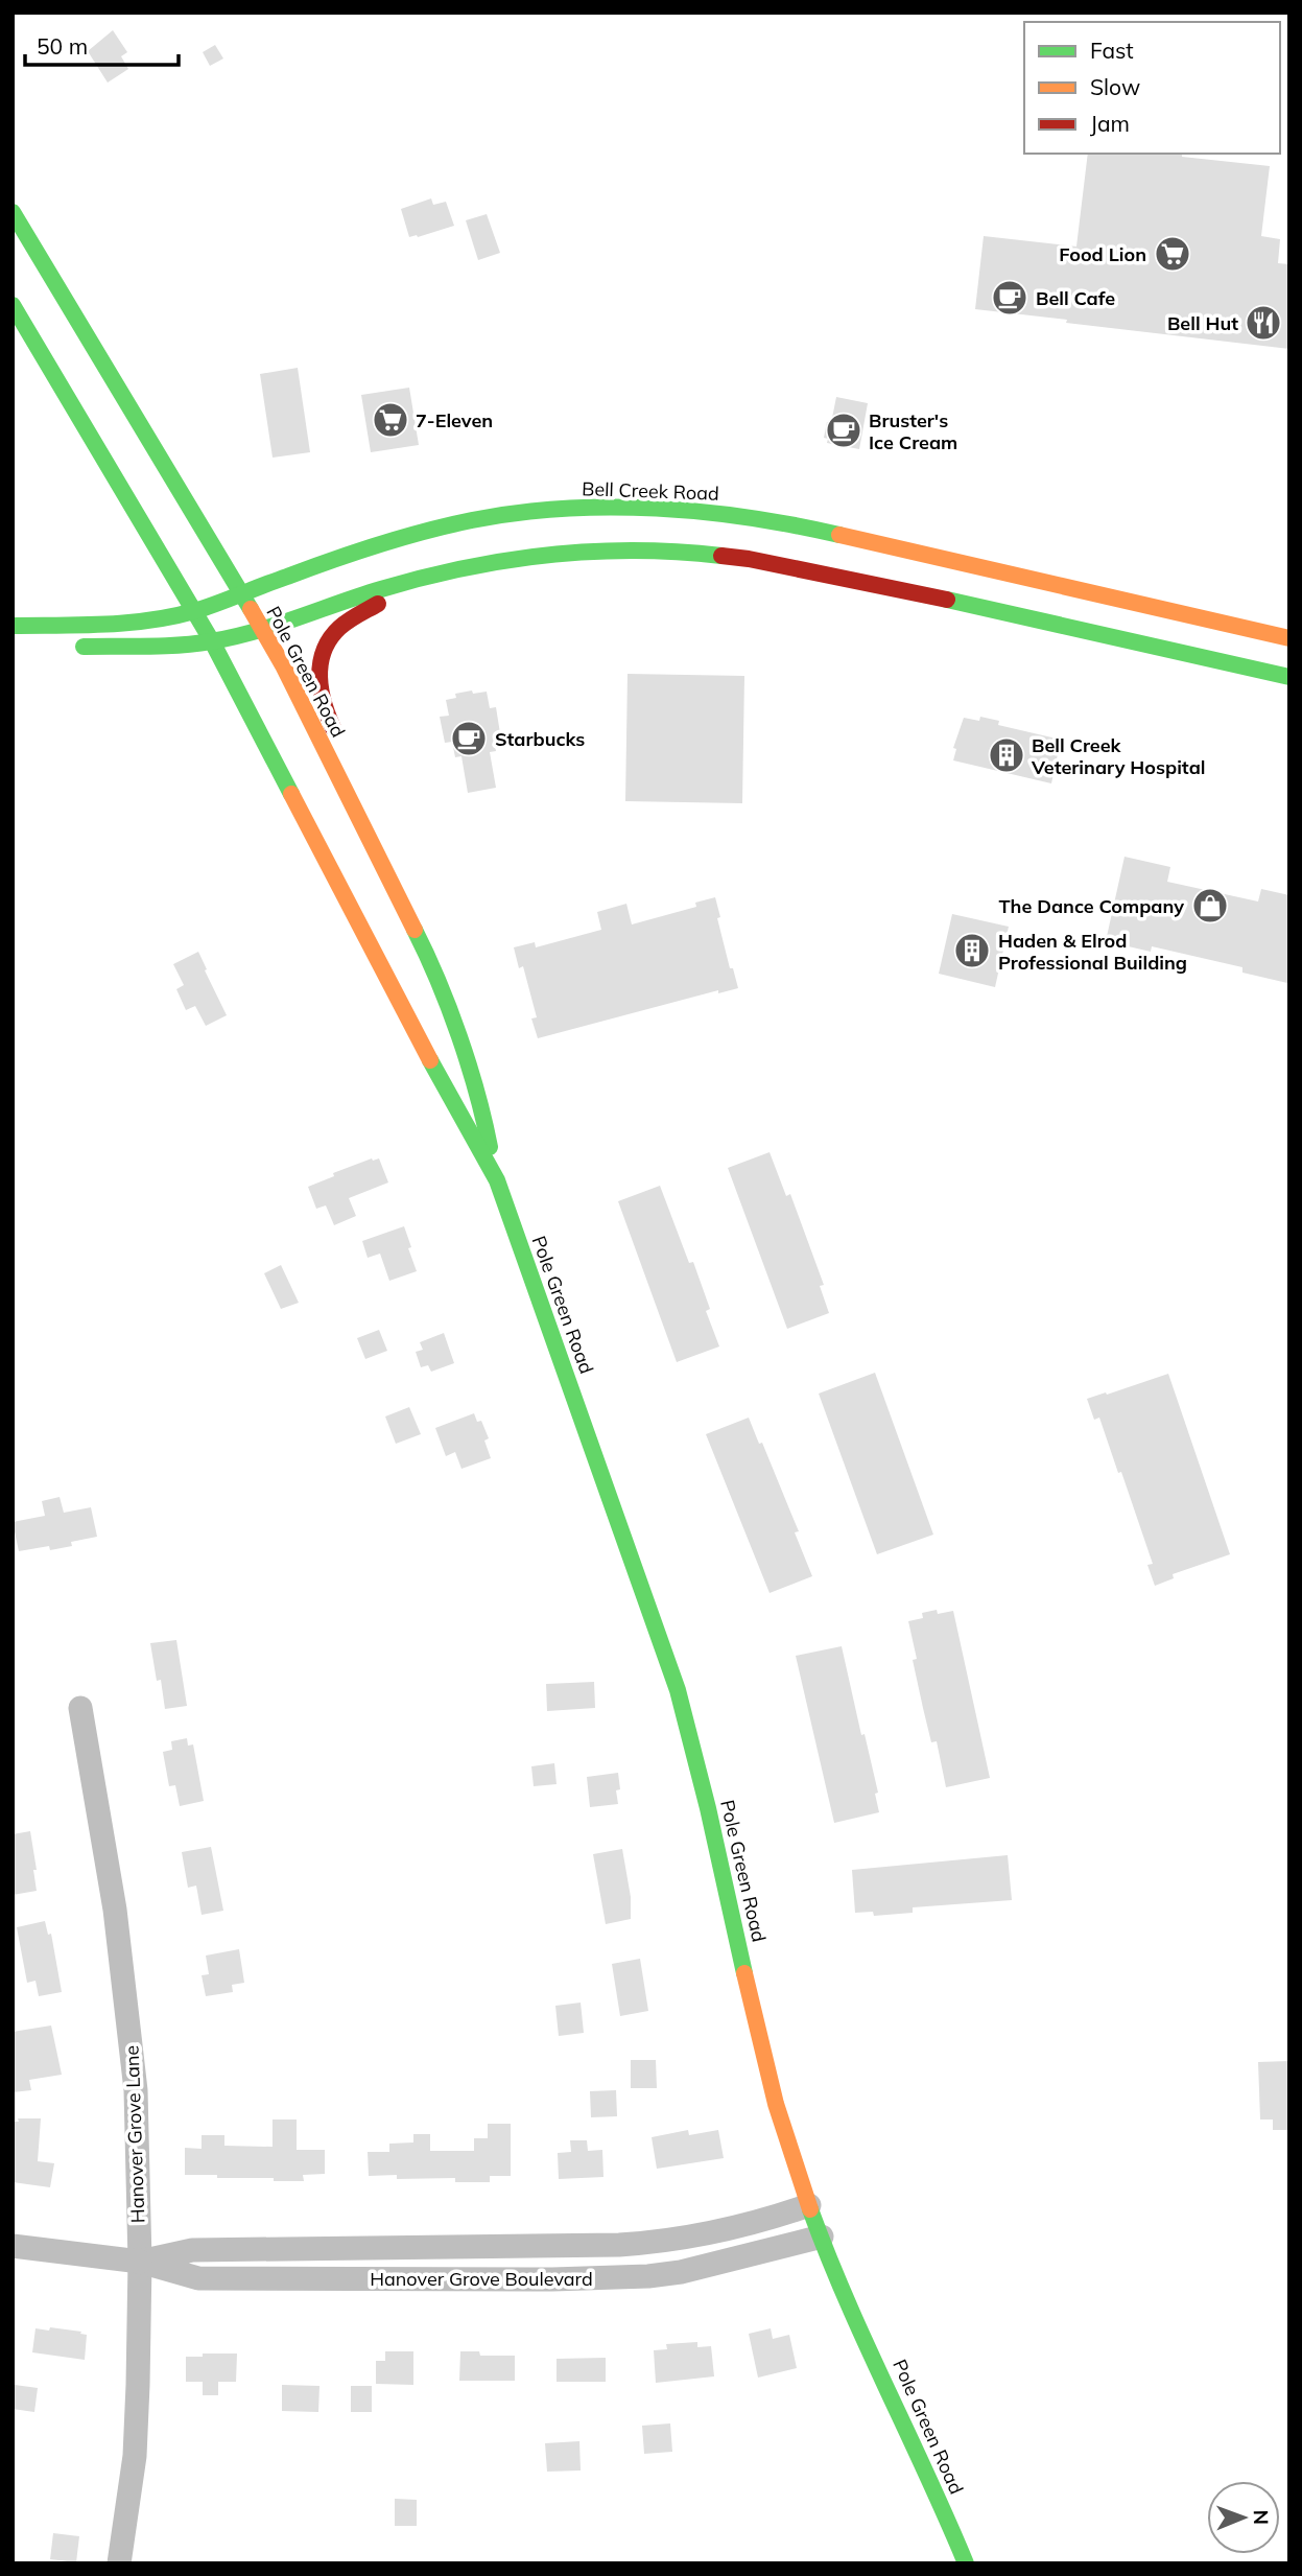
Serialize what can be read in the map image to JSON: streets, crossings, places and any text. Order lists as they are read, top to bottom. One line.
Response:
{"streets":{"main road":["Bell Creek Road","Pole Green Road"],"street":["Hanover Grove Lane","Hanover Grove Boulevard"]},"crossings":[["Bell Creek Road","Pole Green Road"],["Pole Green Road","Hanover Grove Boulevard"],["Hanover Grove Lane","Hanover Grove Boulevard"]],"places":{"supermarket":["Food Lion","7-Eleven"],"cafe":["Bell Cafe","Bruster's Ice Cream","Starbucks"],"restaurant":["Bell Hut"],"building":["Bell Creek Veterinary Hospital","Haden & Elrod Professional Building"],"shop":["The Dance Company"]},"legend":["Fast","Slow","Jam"],"scale_bar":"50 m","north":"right"}
